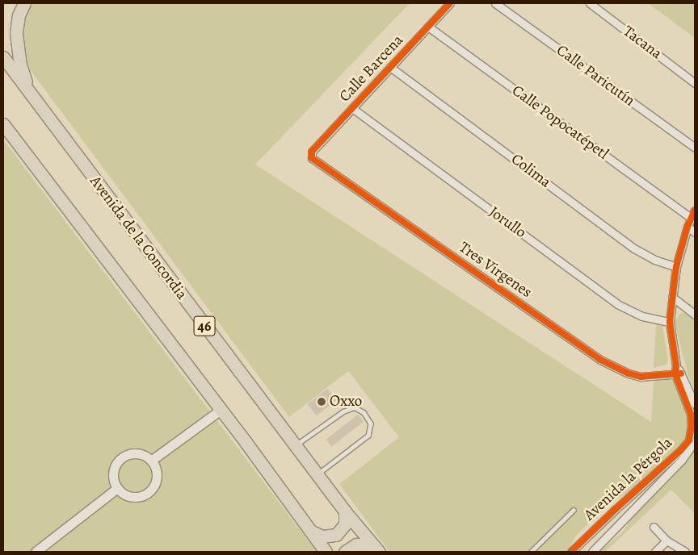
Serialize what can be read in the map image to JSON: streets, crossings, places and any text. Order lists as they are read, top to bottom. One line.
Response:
{"streets":{"main road":["Avenida de la Concordia","46"],"street":["Tacana","Calle Barcena","Calle Paricutín","Calle Popocatépetl","Colima","Jorullo","Tres Virgenes","Avenida la Pérgola"]},"crossings":[["Calle Barcena","Calle Popocatépetl"],["Calle Barcena","Colima"],["Calle Barcena","Jorullo"],["Calle Barcena","Tres Virgenes"],["Tres Virgenes","Avenida la Pérgola"]],"places":["Oxxo"]}
